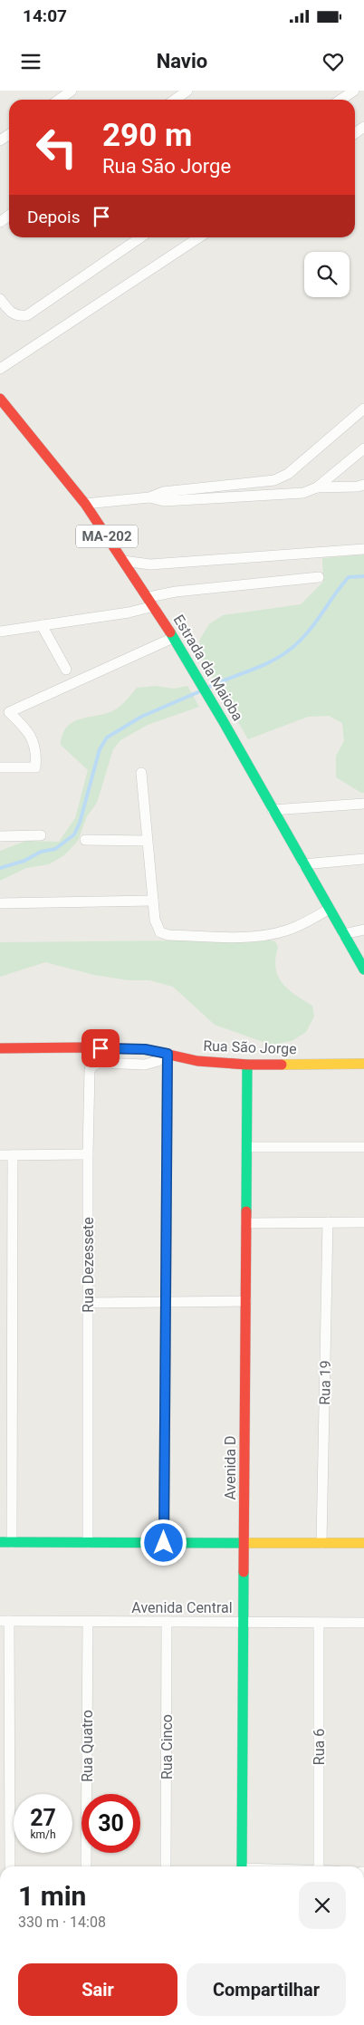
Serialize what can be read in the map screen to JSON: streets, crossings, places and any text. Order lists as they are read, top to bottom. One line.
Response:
{"streets":{"street":["MA-202","Estrada da Maioba","Rua São Jorge","Rua Dezessete","Rua 19","Avenida D","Avenida Central","Rua Quatro","Rua Cinco","Rua 6"]},"crossings":[["Rua São Jorge","Rua Dezessete"],["Rua São Jorge","Avenida D"],["Avenida D","Avenida Central"],["Avenida Central","Rua Quatro"],["Avenida Central","Rua Cinco"],["Avenida Central","Rua 6"]],"page":{"status":"14:07","header":"Navio","turn":["290 m","Rua São Jorge"],"then":"Depois","speed":"27 km/h","limit":"30","heading":["1 min","330 m · 14:08"],"buttons":["Sair","Compartilhar"]}}
